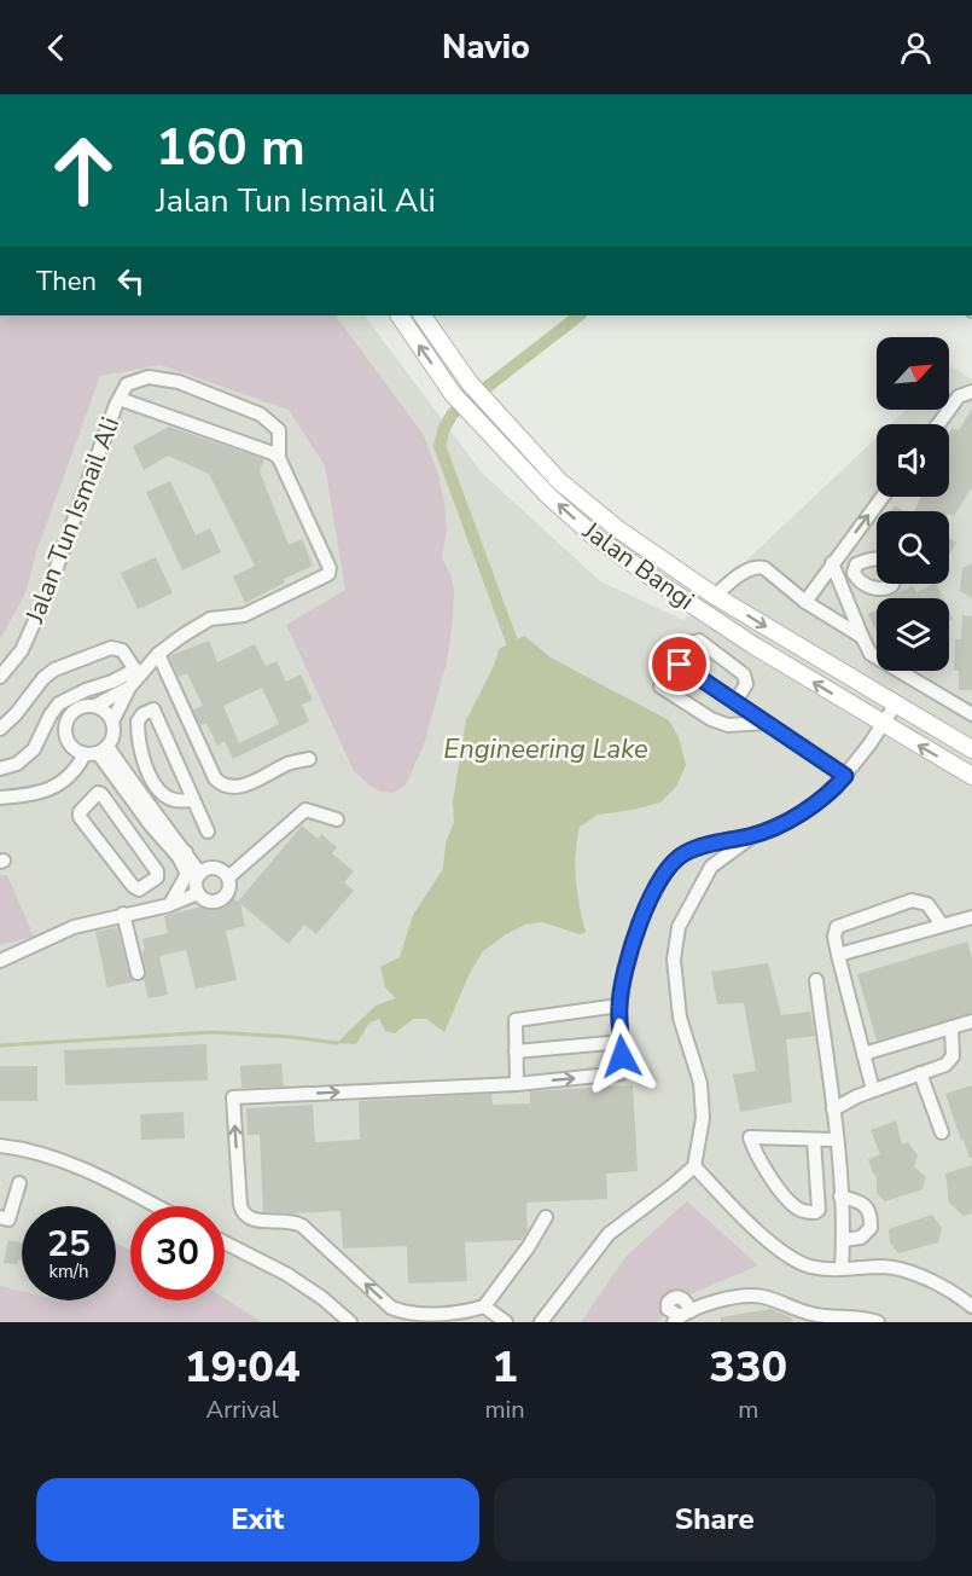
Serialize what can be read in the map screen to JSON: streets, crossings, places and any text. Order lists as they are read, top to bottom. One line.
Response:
{"streets":{"main road":["Jalan Bangi"],"street":["Jalan Tun Ismail Ali"]},"water":["Engineering Lake"],"north":"top right","page":{"header":"Navio","turn":["160 m","Jalan Tun Ismail Ali"],"then":"Then","speed":"25 km/h","limit":"30","eta":["19:04","Arrival","1","min","330","m"],"buttons":["Exit","Share"]}}
